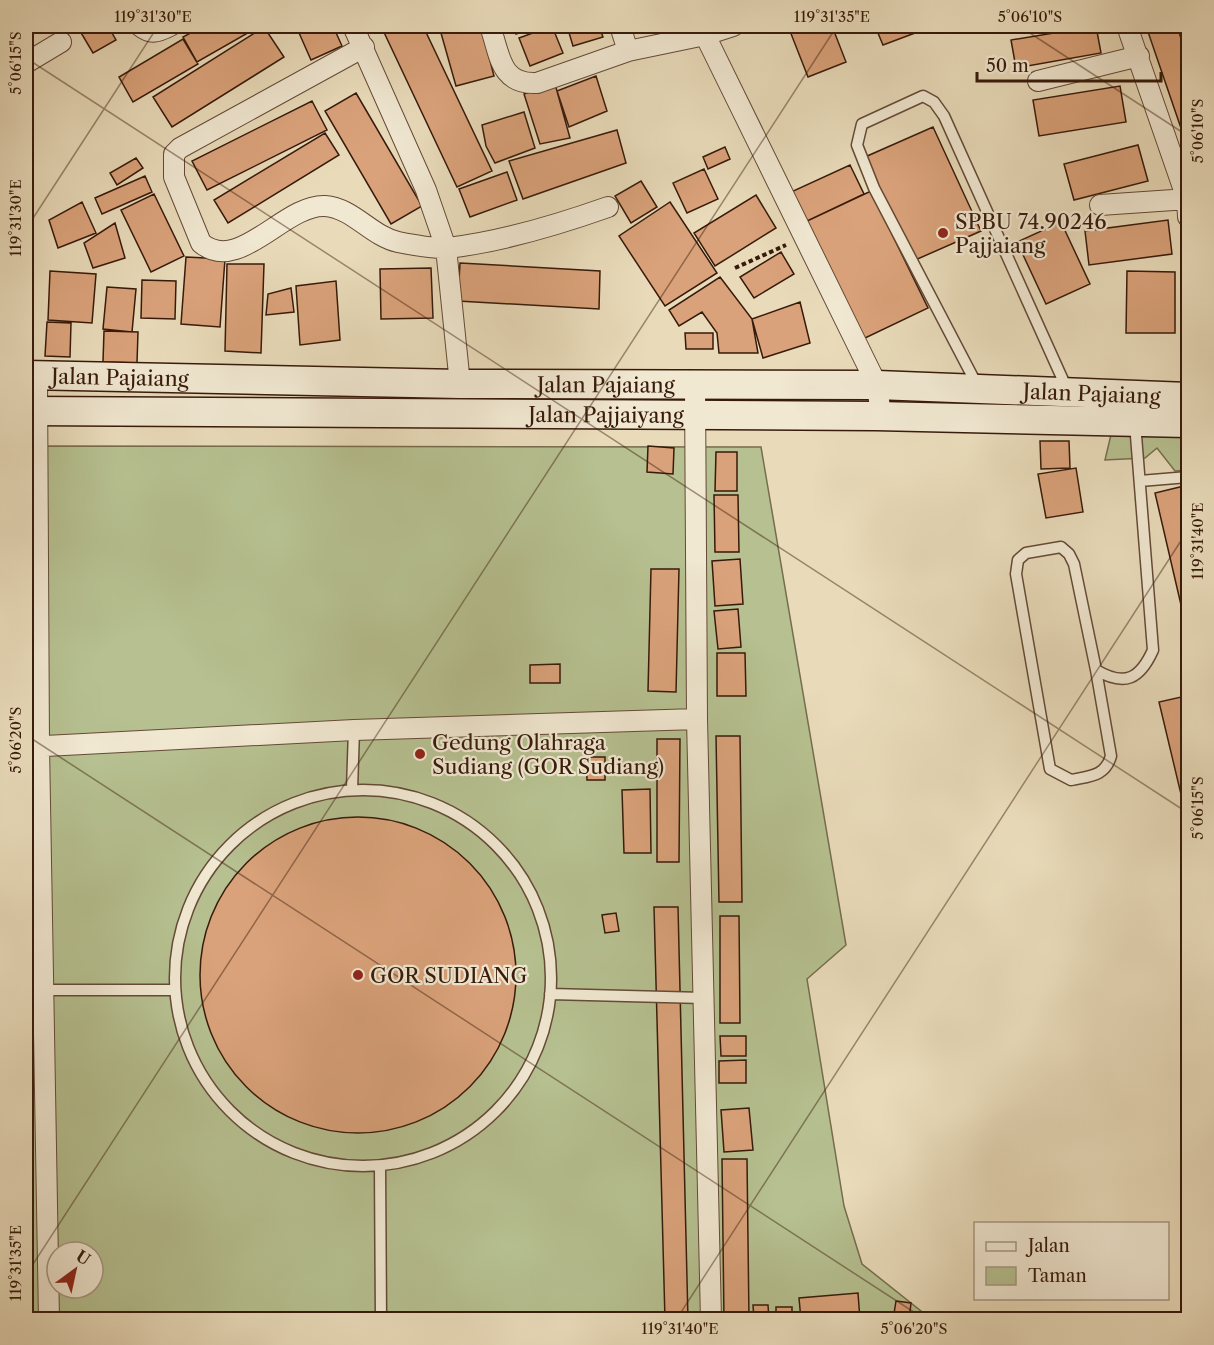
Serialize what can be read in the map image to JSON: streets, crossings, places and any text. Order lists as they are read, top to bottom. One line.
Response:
{"streets":{"main road":["Jalan Pajaiang","Jalan Pajjaiyang"]},"places":["SPBU 74.90246 Pajjaiang","Gedung Olahraga Sudiang (GOR Sudiang)","GOR SUDIANG"],"legend":["Jalan","Taman"],"scale_bar":"50 m","north":"top right","coordinates":["119°31'30\"E","119°31'35\"E","5°06'10\"S","5°06'15\"S","119°31'40\"E","5°06'20\"S"]}
